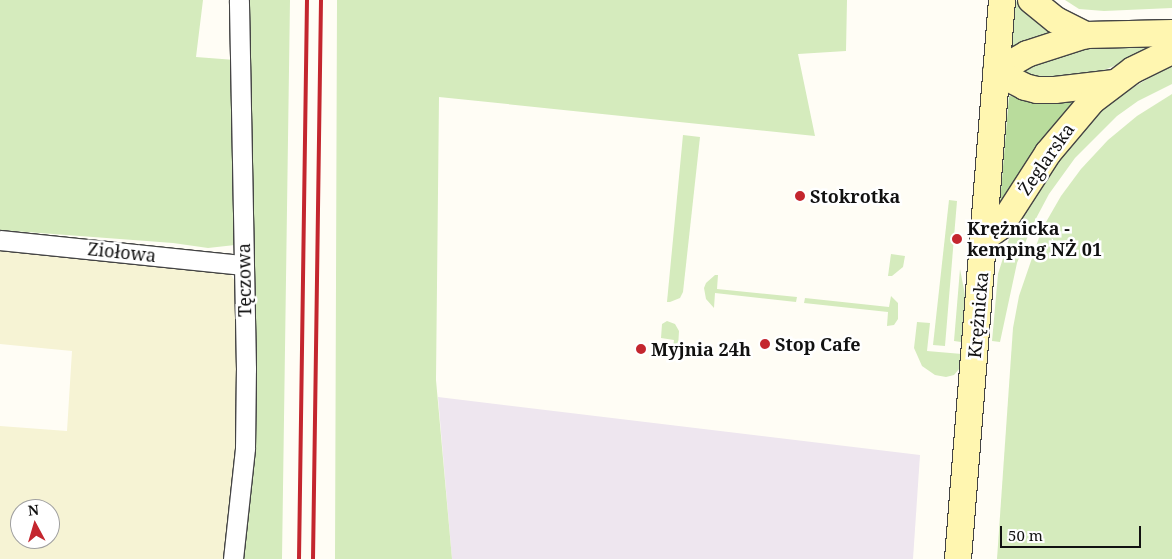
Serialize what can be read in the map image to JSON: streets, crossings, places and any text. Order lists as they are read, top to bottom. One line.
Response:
{"streets":{"street":["Żeglarska","Ziołowa","Tęczowa","Krężnicka"]},"crossings":[["Żeglarska","Krężnicka"],["Ziołowa","Tęczowa"]],"places":["Stokrotka","Krężnicka - kemping NŻ 01","Stop Cafe","Myjnia 24h"],"scale_bar":"50 m","north":"top"}
